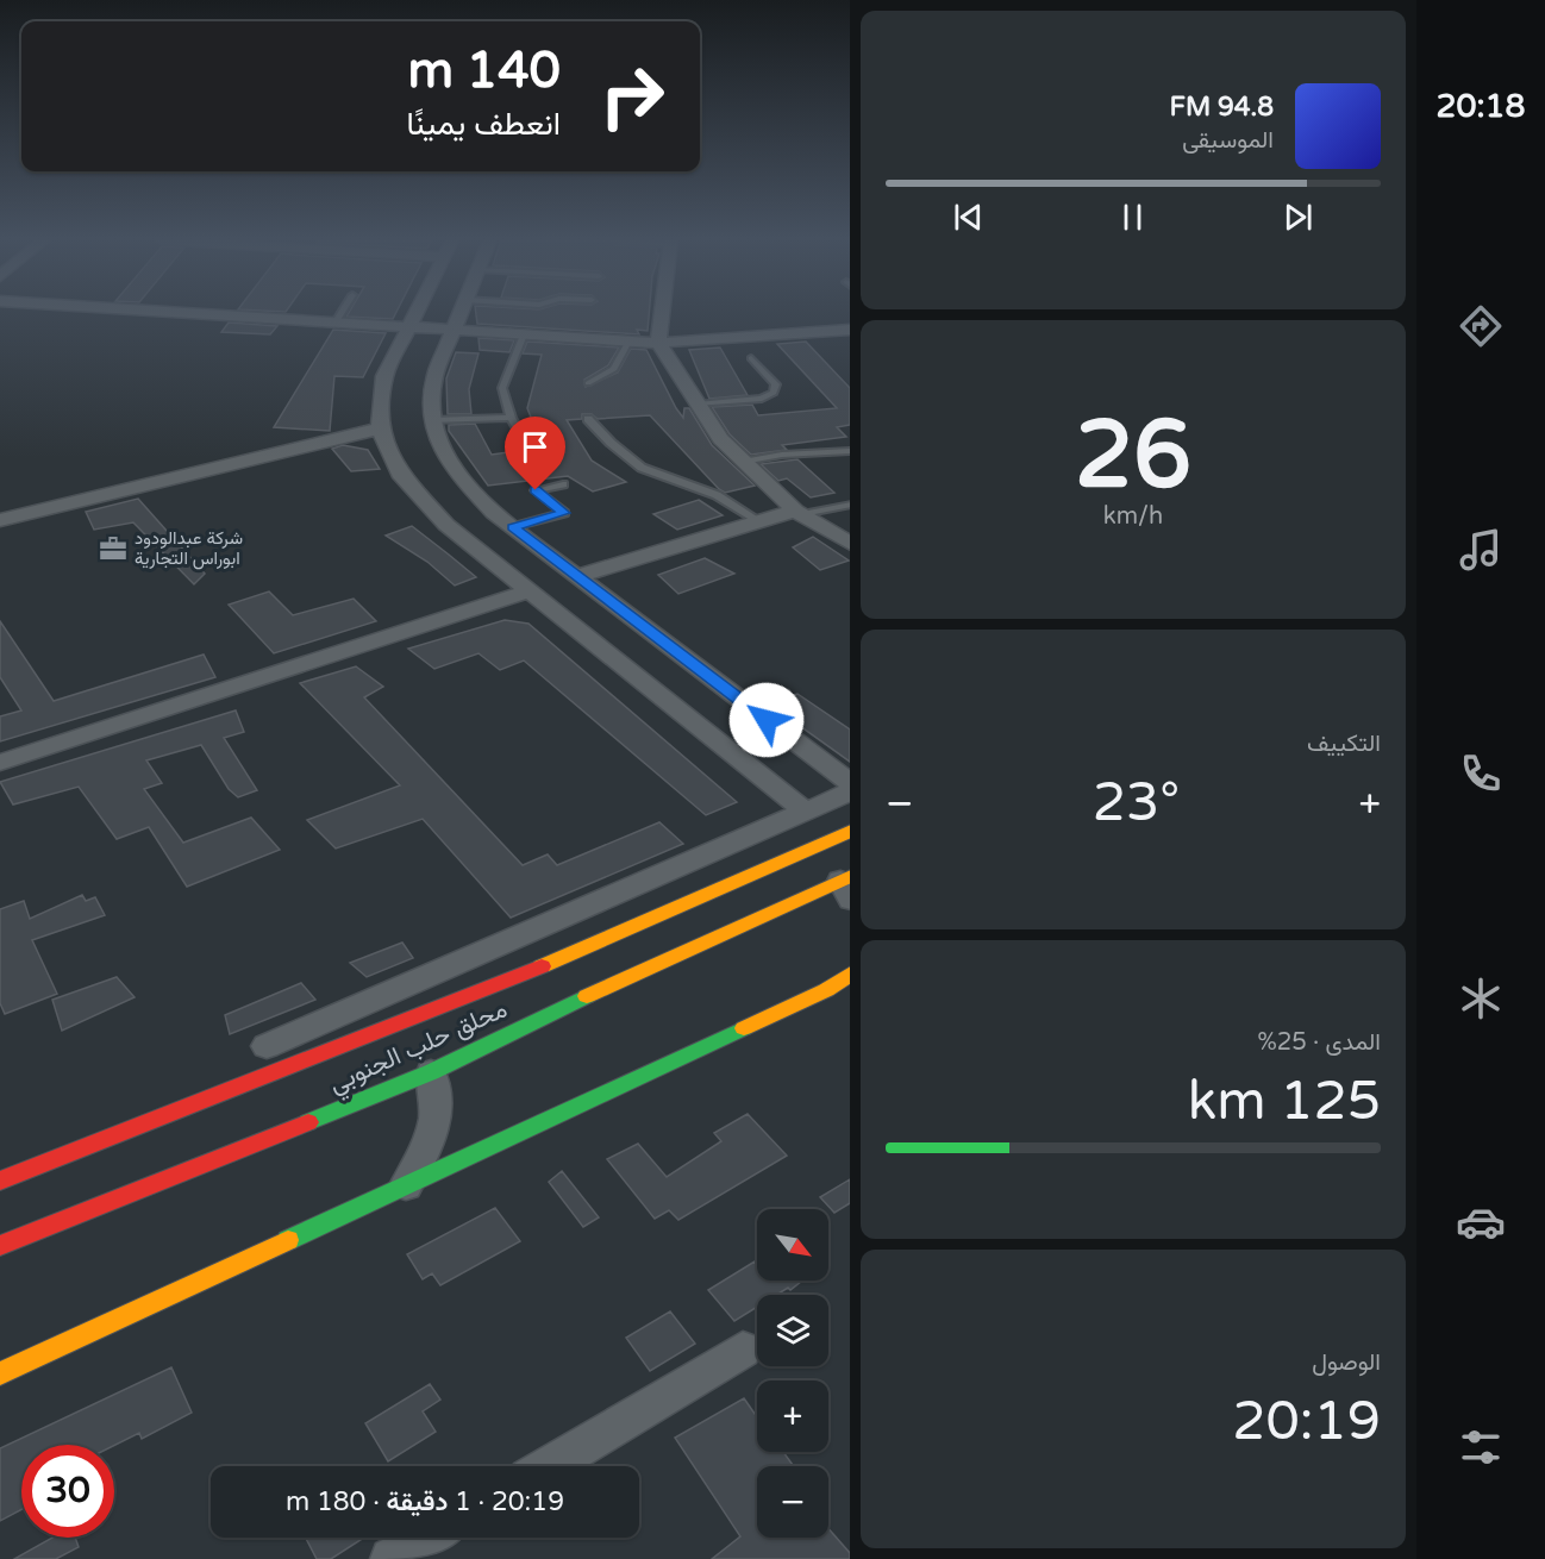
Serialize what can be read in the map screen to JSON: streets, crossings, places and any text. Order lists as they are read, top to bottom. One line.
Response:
{"streets":{"main road":["محلق حلب الجنوبي"]},"places":{"office":["شركة عبدالودود ابوراس التجارية"]},"north":"bottom right","page":{"tabs":"20:18","turn":["140 m","انعطف يمينًا"],"song":["94.8 FM","الموسيقى"],"tile":[["26","km/h"],"التكييف",["المدى · 25%","125 km"],["الوصول","20:19"]],"heat":["−","23°","+"],"map_buttons":["+","−"],"limit":"30","trip":"20:19 · 1 دقيقة · 180 m"}}
